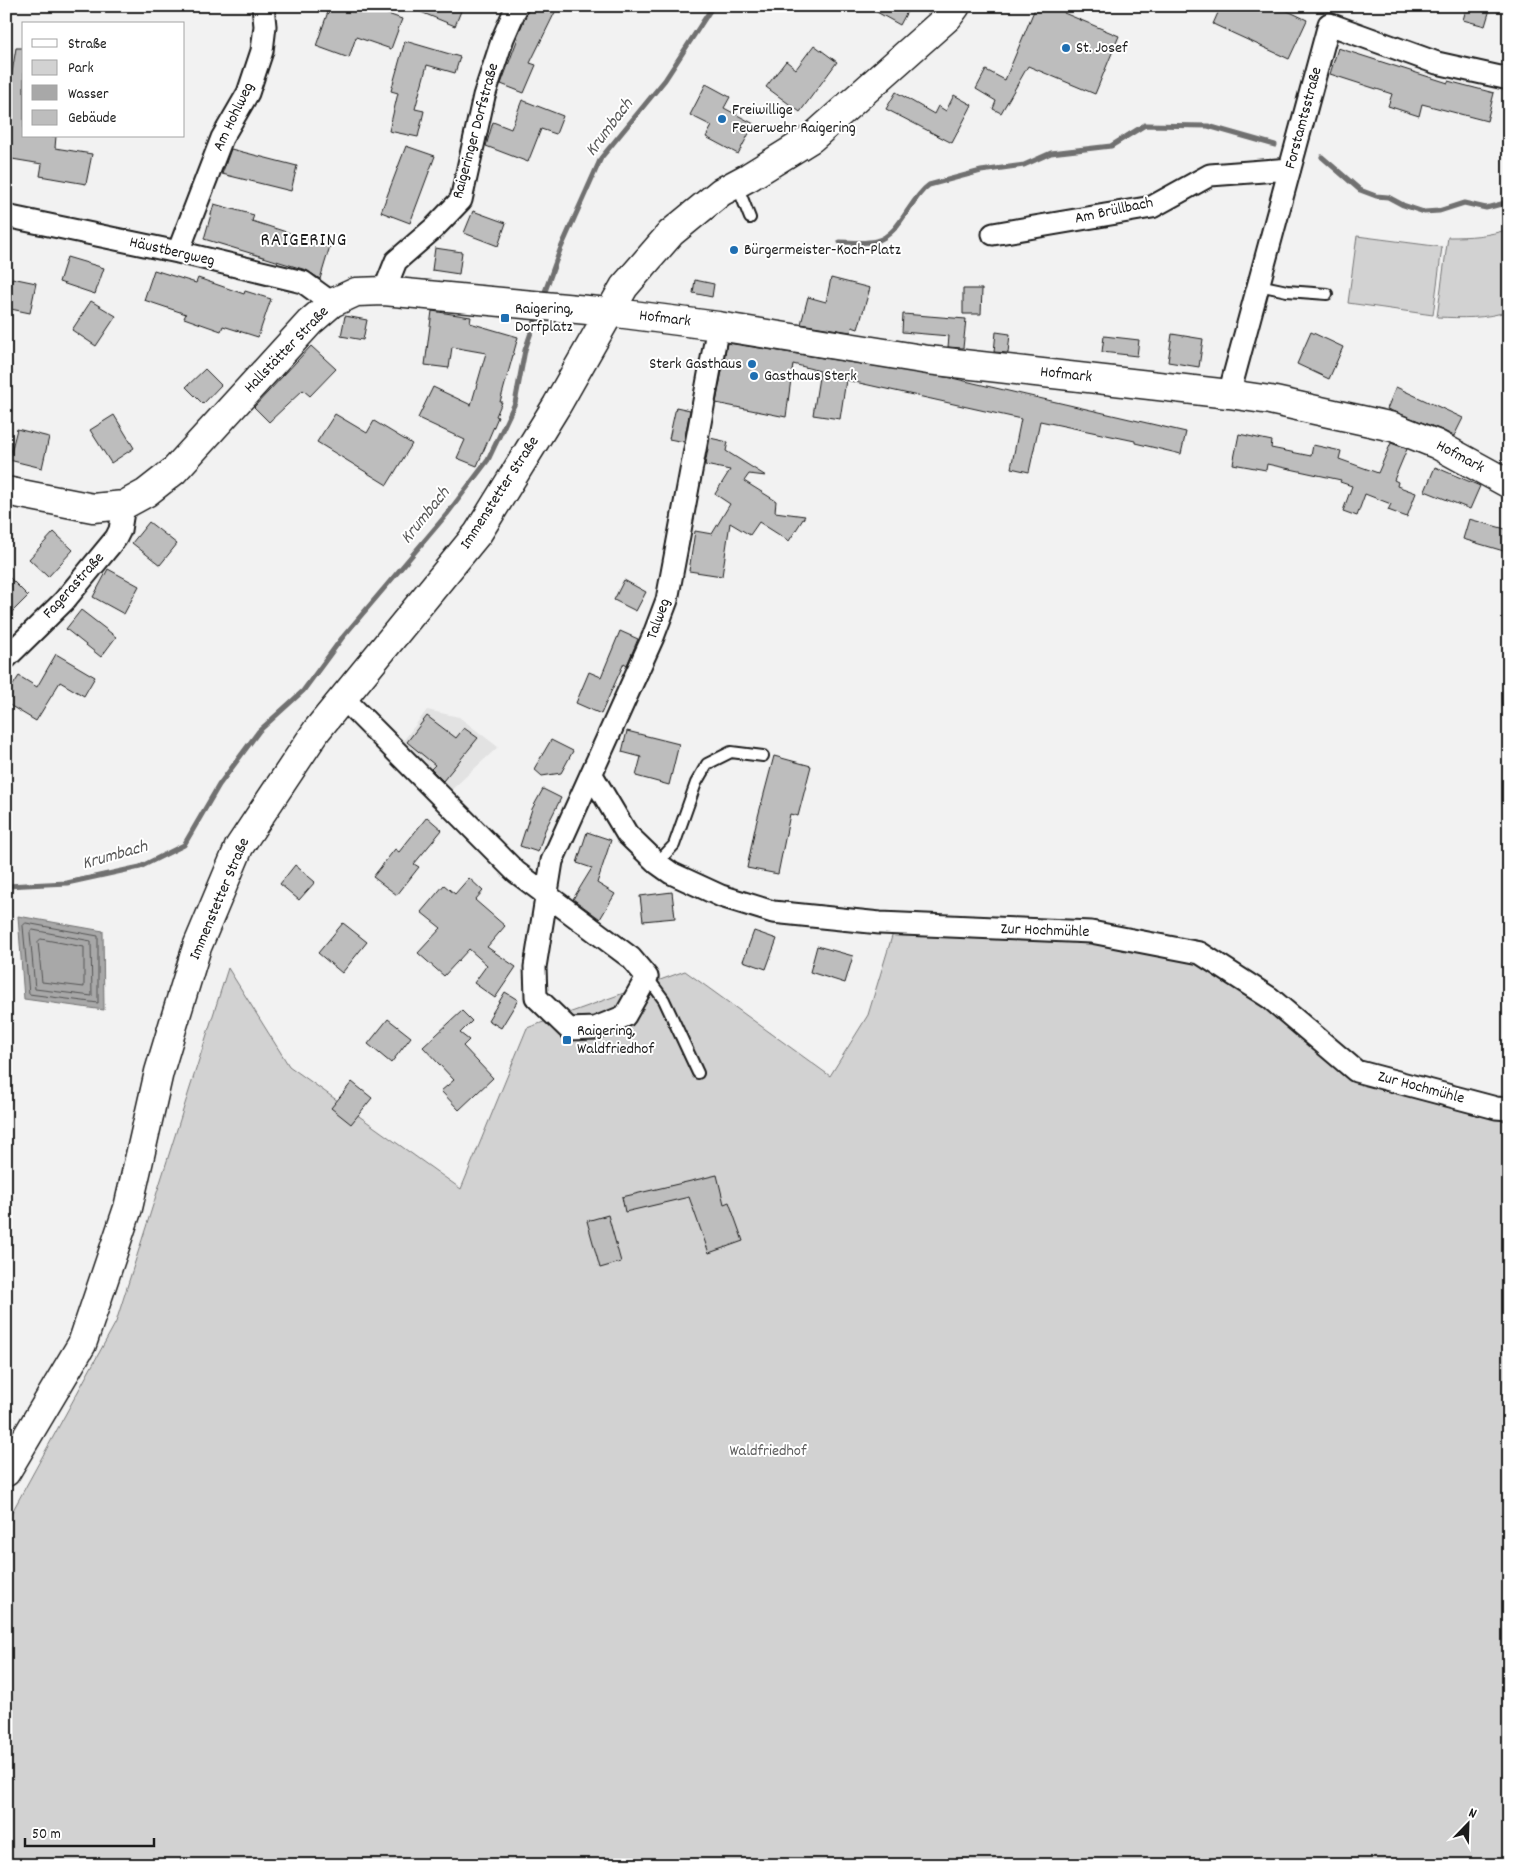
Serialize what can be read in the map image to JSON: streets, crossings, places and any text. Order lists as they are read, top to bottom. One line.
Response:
{"streets":{"main road":["Hofmark","Hallstätter Straße","Immenstetter Straße"],"street":["Am Hohlweg","Forstamtsstraße","Raigeringer Dorfstraße","Am Brüllbach","Häustbergweg","Fagerastraße","Talweg","Zur Hochmühle"]},"crossings":[["Am Hohlweg","Häustbergweg"],["Forstamtsstraße","Am Brüllbach"],["Forstamtsstraße","Hofmark"],["Raigeringer Dorfstraße","Hallstätter Straße"],["Häustbergweg","Hallstätter Straße"],["Hofmark","Hallstätter Straße"],["Hofmark","Immenstetter Straße"],["Hofmark","Talweg"],["Hallstätter Straße","Immenstetter Straße"],["Hallstätter Straße","Fagerastraße"],["Talweg","Zur Hochmühle"]],"districts":["RAIGERING"],"water":["Krumbach"],"parks":["Waldfriedhof"],"places":{"other":["St. Josef","Freiwillige Feuerwehr Raigering","Bürgermeister-Koch-Platz","Sterk Gasthaus","Gasthaus Sterk"],"transit":["Raigering, Dorfplatz","Raigering, Waldfriedhof"]},"legend":["Straße","Park","Wasser","Gebäude"],"scale_bar":"50 m","north":"top right"}
